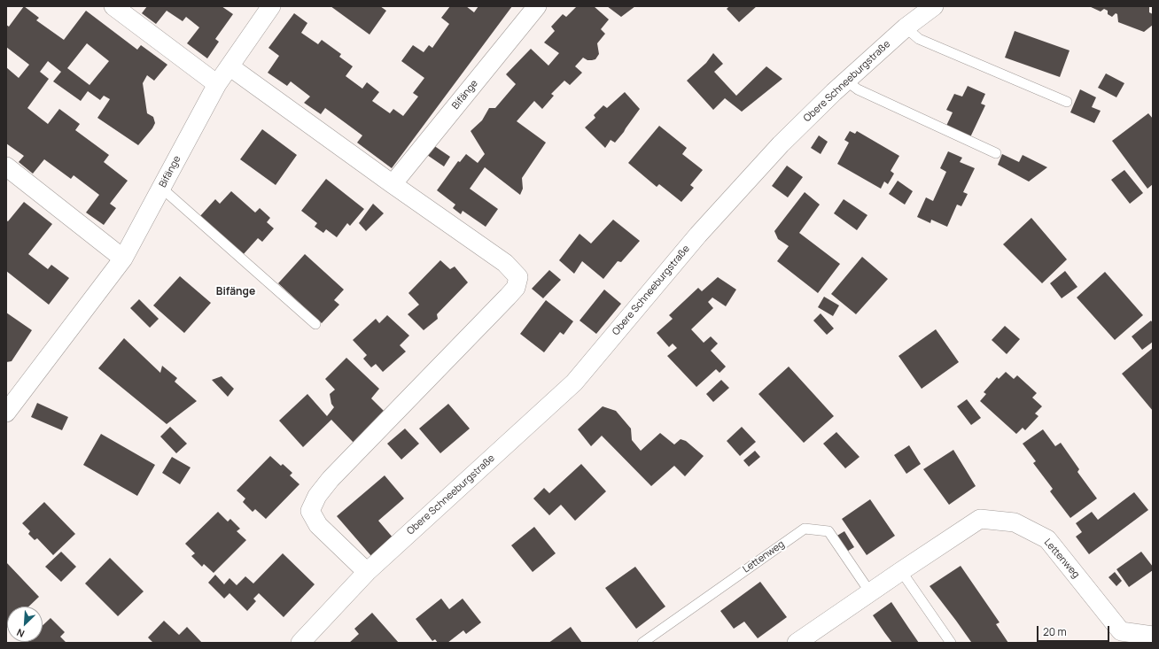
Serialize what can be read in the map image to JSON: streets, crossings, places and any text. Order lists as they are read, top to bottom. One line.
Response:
{"streets":{"street":["Obere Schneeburgstraße","Bifänge","Lettenweg"]},"districts":["Bifänge"],"scale_bar":"20 m","north":"bottom left"}
